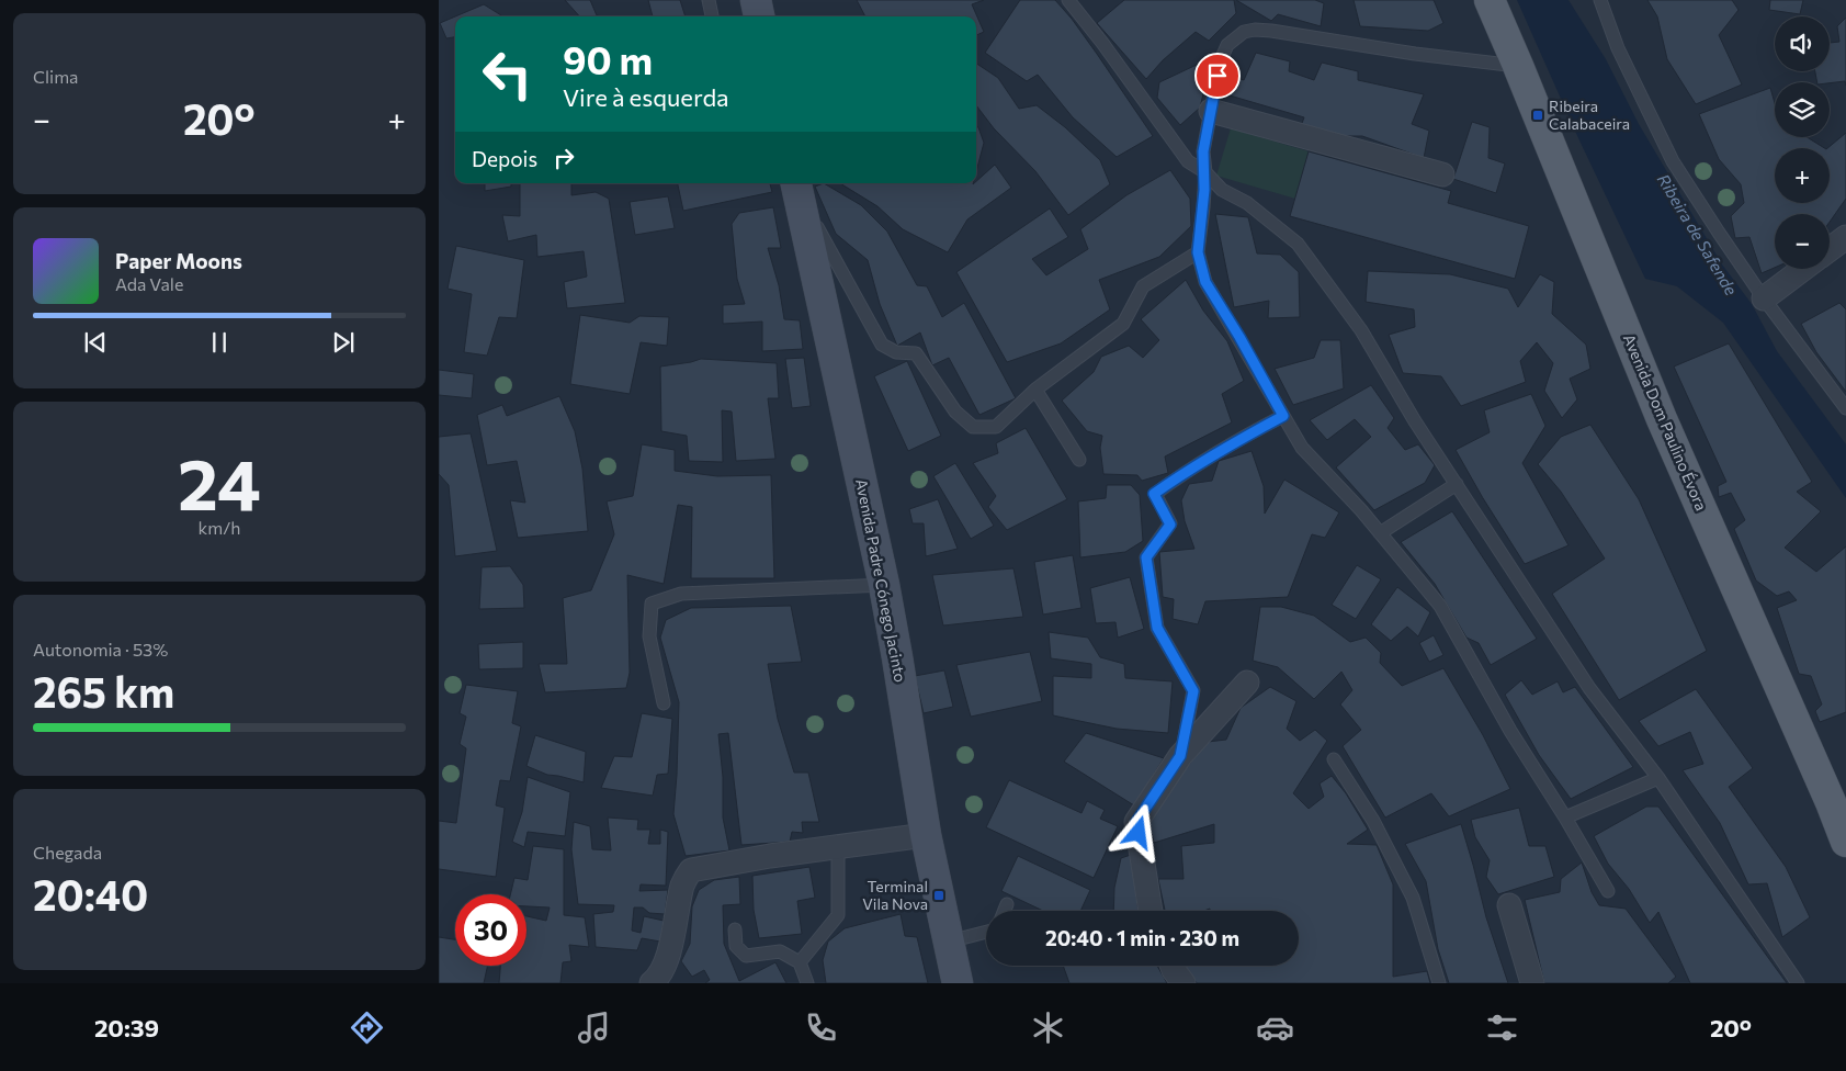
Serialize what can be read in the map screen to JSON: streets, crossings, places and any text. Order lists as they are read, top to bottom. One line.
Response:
{"streets":{"main road":["Avenida Dom Paulino Évora"],"street":["Avenida Padre Cónego Jacinto"]},"water":["Ribeira de Safende"],"places":{"transit":["Ribeira Calabaceira","Terminal Vila Nova"]},"page":{"tile":["Clima",["24","km/h"],["Autonomia · 53%","265 km"],["Chegada","20:40"]],"map_buttons":["+","−"],"turn":["90 m","Vire à esquerda"],"heat":["−","20°","+"],"then":"Depois","song":["Paper Moons","Ada Vale"],"limit":"30","trip":"20:40 · 1 min · 230 m","tabs":["20:39","20°"]}}
